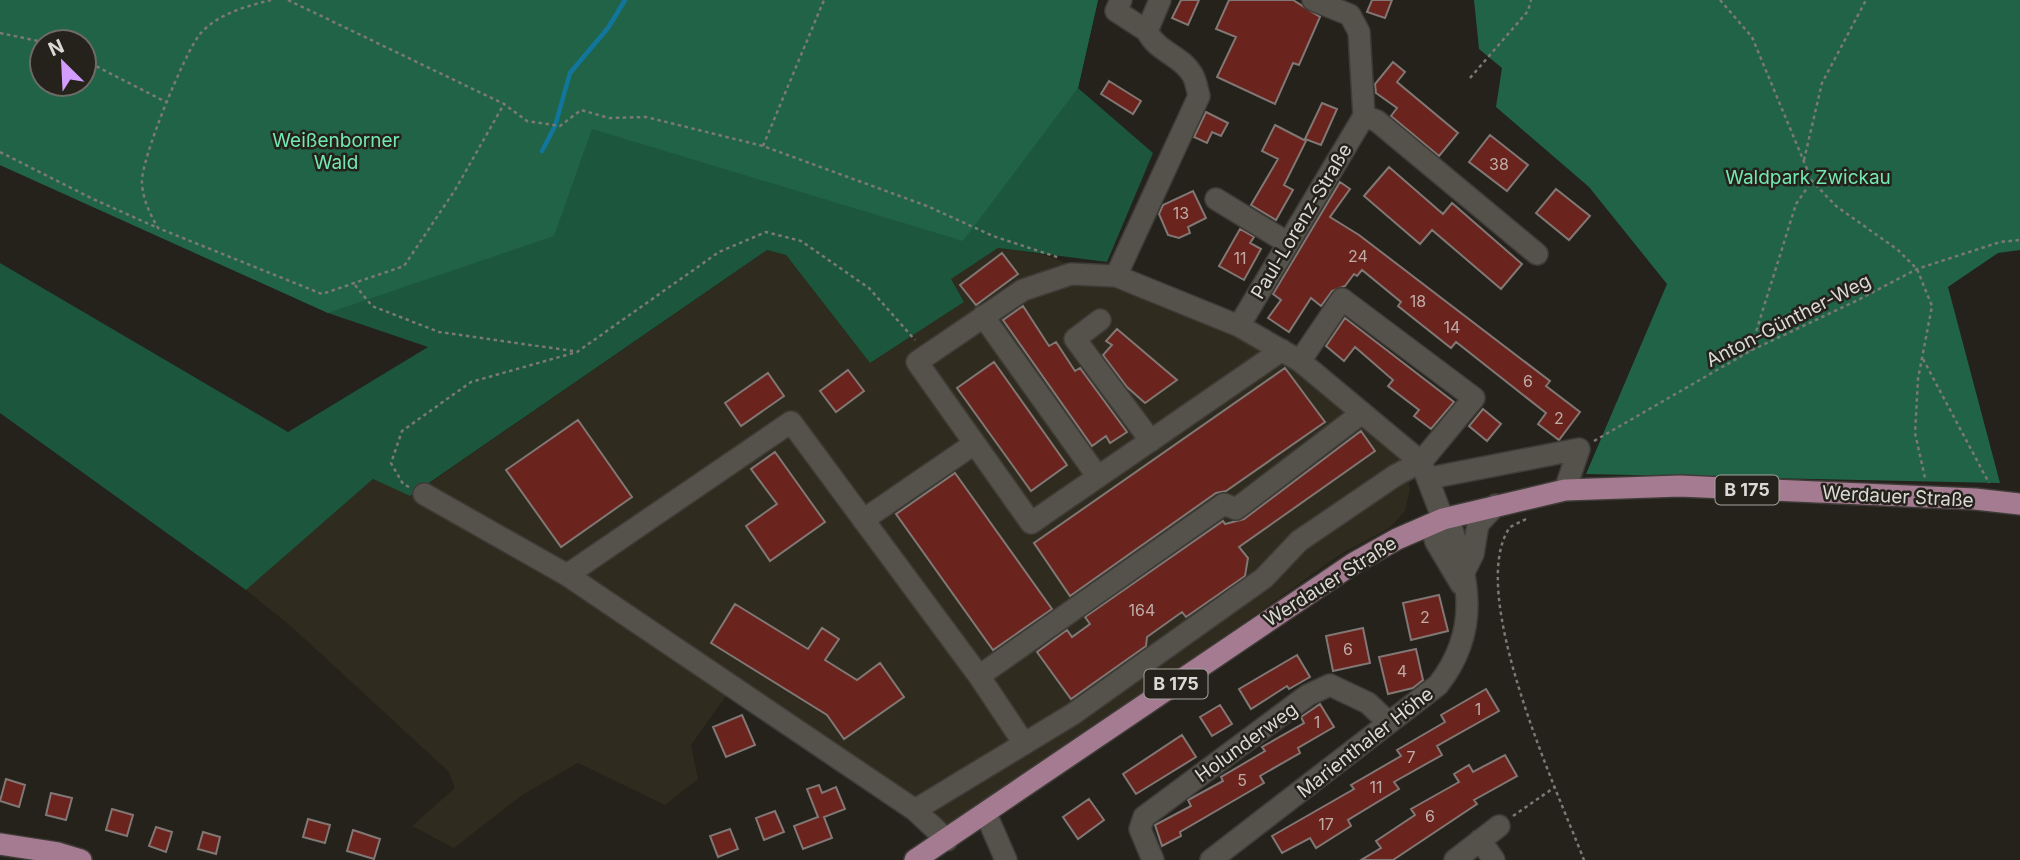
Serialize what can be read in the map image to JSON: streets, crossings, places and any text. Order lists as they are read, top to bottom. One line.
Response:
{"streets":{"main road":["B 175","Werdauer Straße"],"street":["Paul-Lorenz-Straße","Holunderweg","Marienthaler Höhe"],"path":["Anton-Günther-Weg"]},"crossings":[["Werdauer Straße","Marienthaler Höhe"],["Holunderweg","Marienthaler Höhe"]],"parks":["Weißenborner Wald","Waldpark Zwickau"],"house_numbers":["38","13","24","11","18","14","6","2","164","2","6","4","1","1","7","5","11","6","17"],"north":"top left"}
